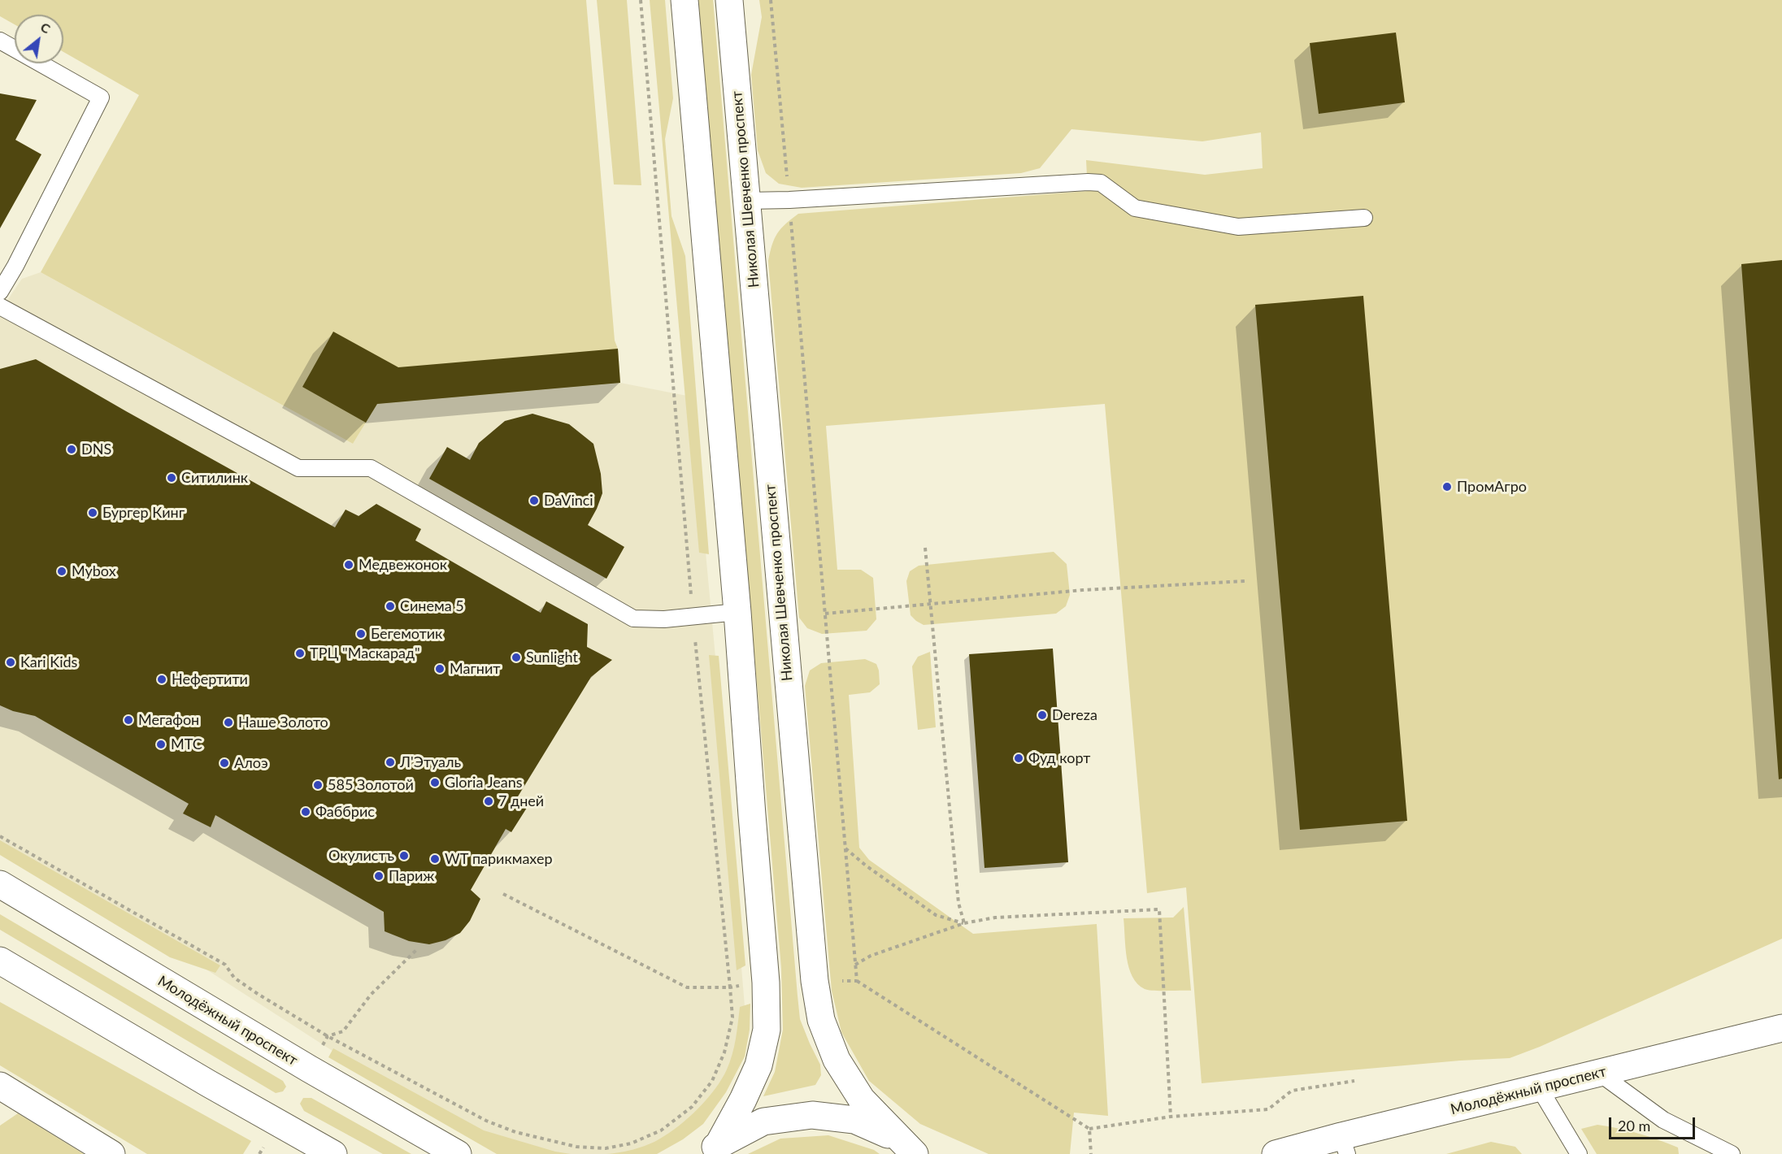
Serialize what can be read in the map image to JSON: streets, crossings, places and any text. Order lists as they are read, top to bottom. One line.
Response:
{"streets":{"main road":["Николая Шевченко проспект","Молодёжный проспект"]},"places":["DNS","Ситилинк","ПромАгро","DaVinci","Бургер Кинг","Медвежонок","Mybox","Синема 5","Бегемотик","ТРЦ \"Маскарад\"","Sunlight","Kari Kids","Магнит","Нефертити","Dereza","Мегафон","Наше Золото","МТС","Фуд корт","Л'Этуаль","Алоэ","Gloria Jeans","585 Золотой","7 дней","Фаббрис","Окулистъ","WT парикмахер","Париж"],"scale_bar":"20 m","north":"top right"}
